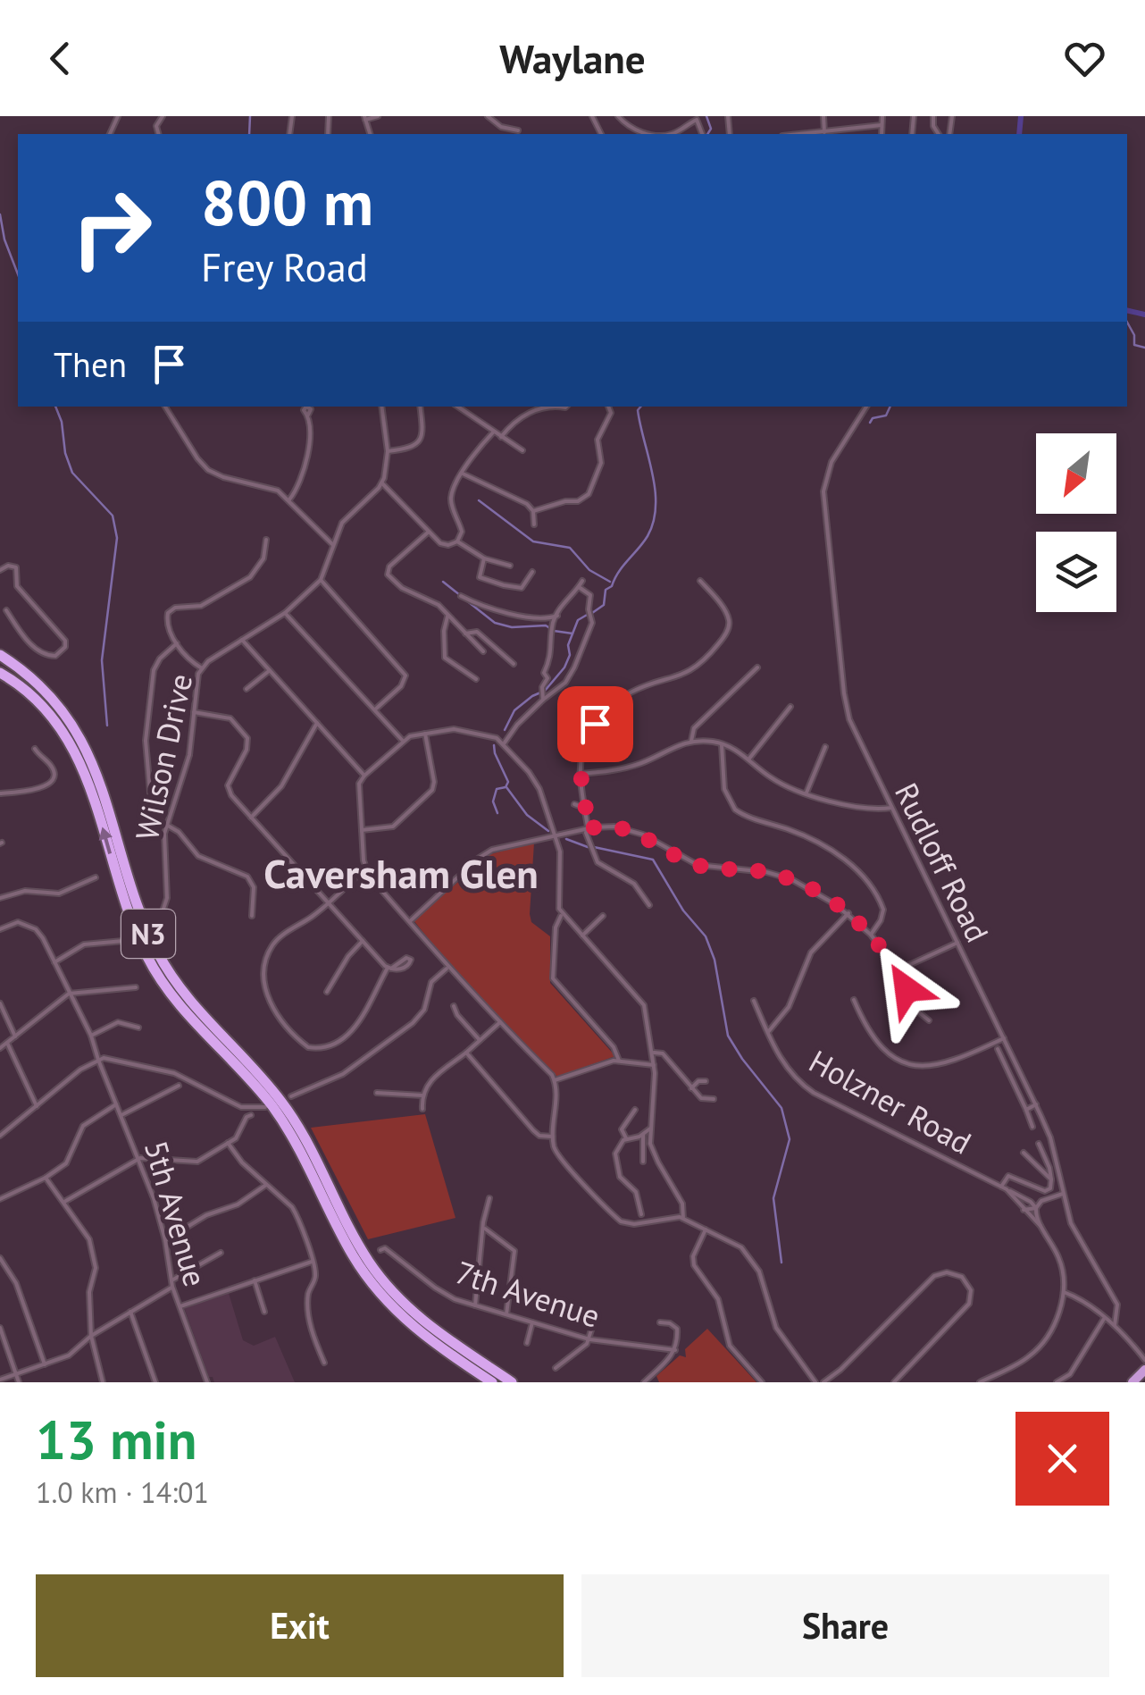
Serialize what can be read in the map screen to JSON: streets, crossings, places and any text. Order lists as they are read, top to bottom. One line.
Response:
{"streets":{"highway":["N3"],"street":["Wilson Drive","Rudloff Road","Holzner Road","5th Avenue","7th Avenue"]},"crossings":[["Wilson Drive","5th Avenue"]],"districts":["Caversham Glen"],"north":"bottom left","page":{"header":"Waylane","turn":["800 m","Frey Road"],"then":"Then","heading":["13 min","1.0 km · 14:01"],"buttons":["Exit","Share"]}}
